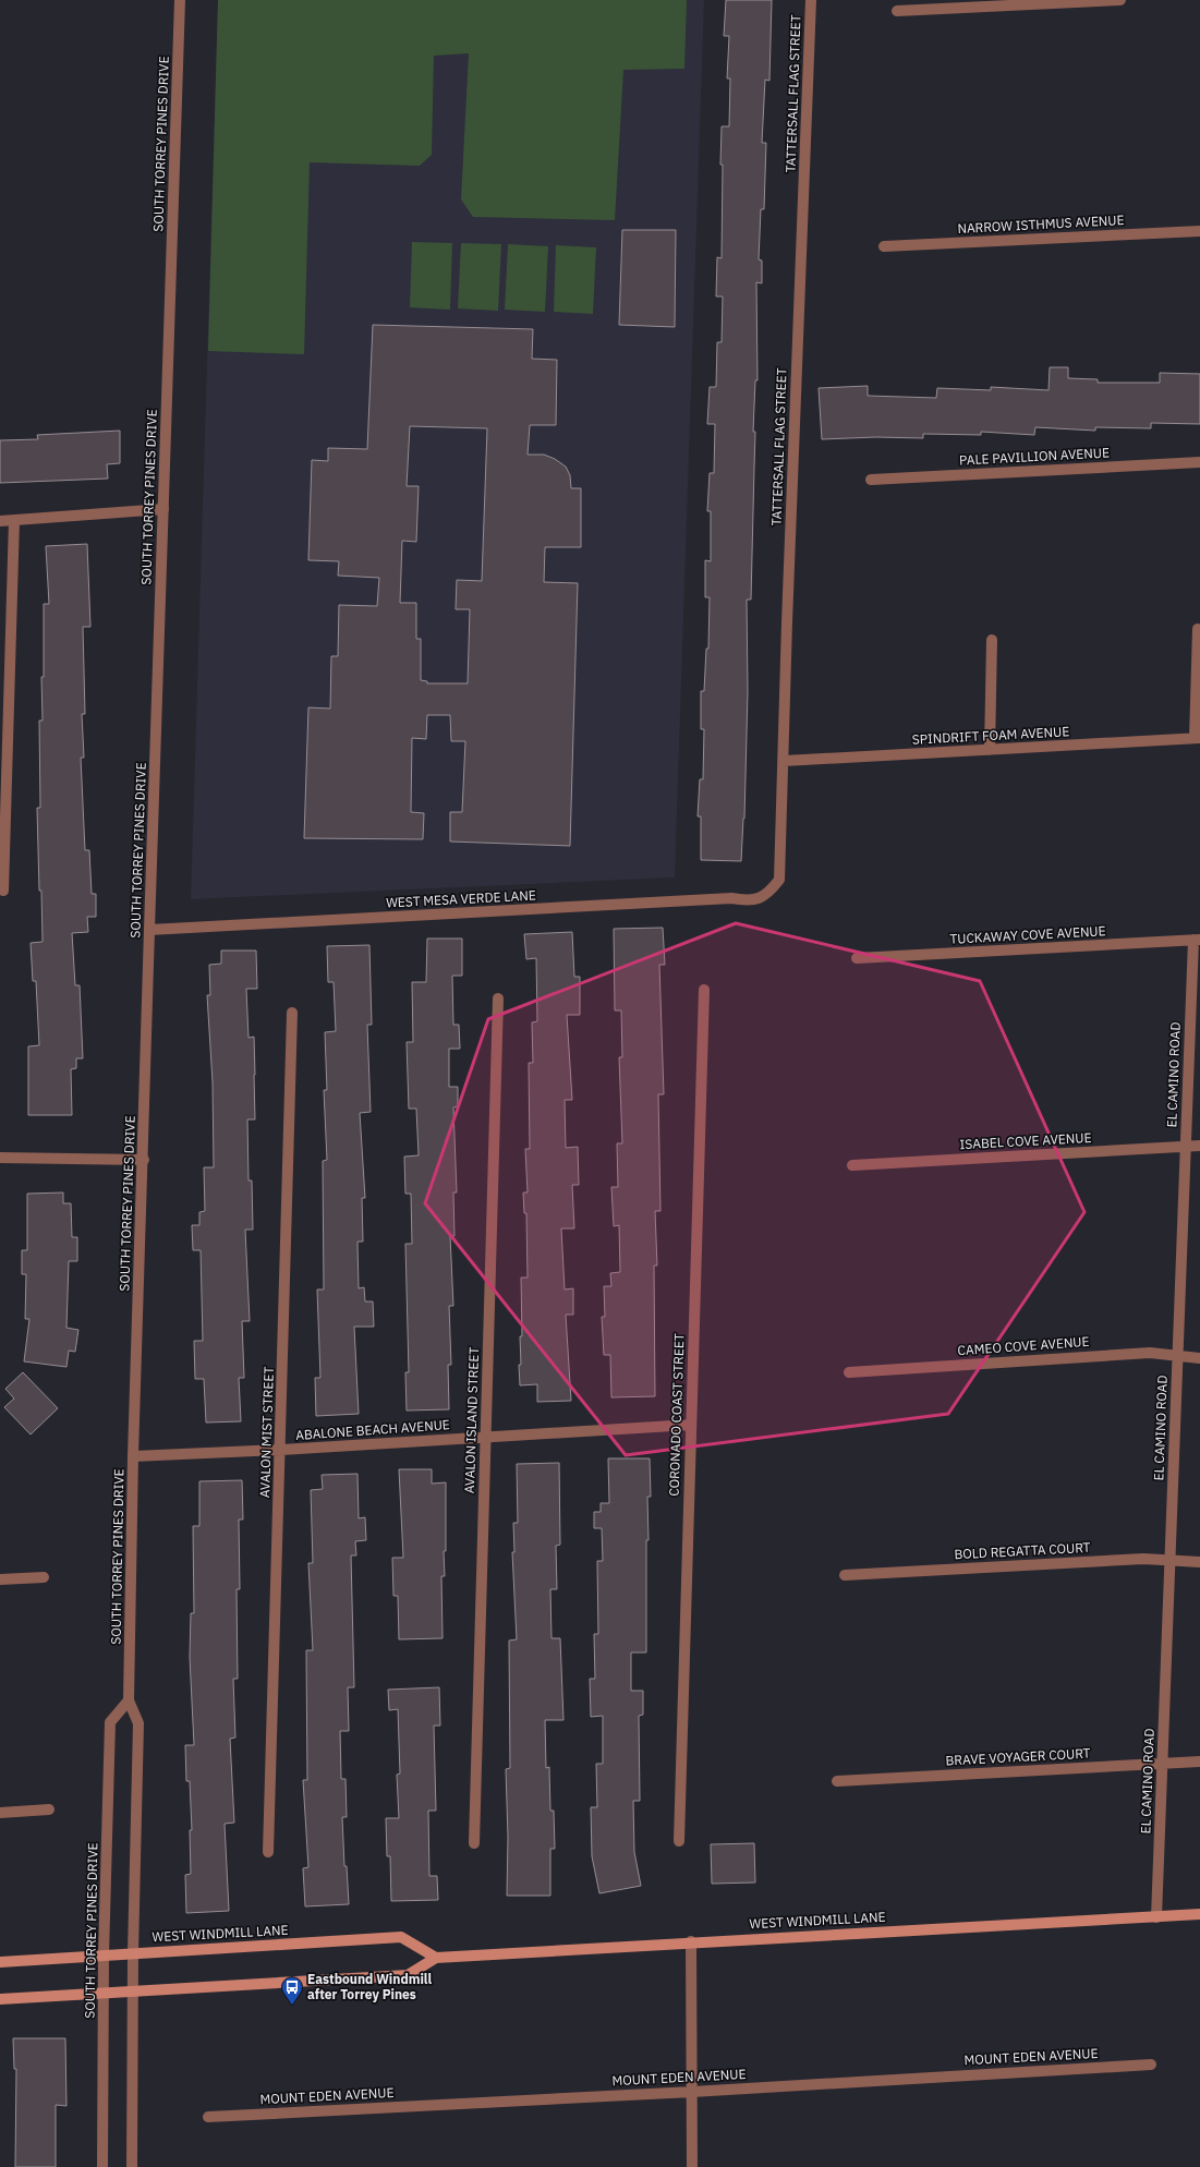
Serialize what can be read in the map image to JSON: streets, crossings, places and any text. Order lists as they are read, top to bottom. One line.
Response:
{"streets":{"main road":["WEST WINDMILL LANE"],"street":["TATTERSALL FLAG STREET","SOUTH TORREY PINES DRIVE","NARROW ISTHMUS AVENUE","PALE PAVILLION AVENUE","SPINDRIFT FOAM AVENUE","WEST MESA VERDE LANE","TUCKAWAY COVE AVENUE","EL CAMINO ROAD","ISABEL COVE AVENUE","CAMEO COVE AVENUE","CORONADO COAST STREET","AVALON ISLAND STREET","ABALONE BEACH AVENUE","AVALON MIST STREET","BOLD REGATTA COURT","BRAVE VOYAGER COURT","MOUNT EDEN AVENUE"]},"crossings":[["TATTERSALL FLAG STREET","SPINDRIFT FOAM AVENUE"],["TATTERSALL FLAG STREET","WEST MESA VERDE LANE"],["SOUTH TORREY PINES DRIVE","WEST MESA VERDE LANE"],["SOUTH TORREY PINES DRIVE","ABALONE BEACH AVENUE"],["SOUTH TORREY PINES DRIVE","WEST WINDMILL LANE"],["TUCKAWAY COVE AVENUE","EL CAMINO ROAD"],["EL CAMINO ROAD","ISABEL COVE AVENUE"],["EL CAMINO ROAD","CAMEO COVE AVENUE"],["EL CAMINO ROAD","BOLD REGATTA COURT"],["EL CAMINO ROAD","BRAVE VOYAGER COURT"],["EL CAMINO ROAD","WEST WINDMILL LANE"],["CORONADO COAST STREET","ABALONE BEACH AVENUE"],["AVALON ISLAND STREET","ABALONE BEACH AVENUE"],["ABALONE BEACH AVENUE","AVALON MIST STREET"]],"places":{"bus stop":["Eastbound Windmill after Torrey Pines"]}}
